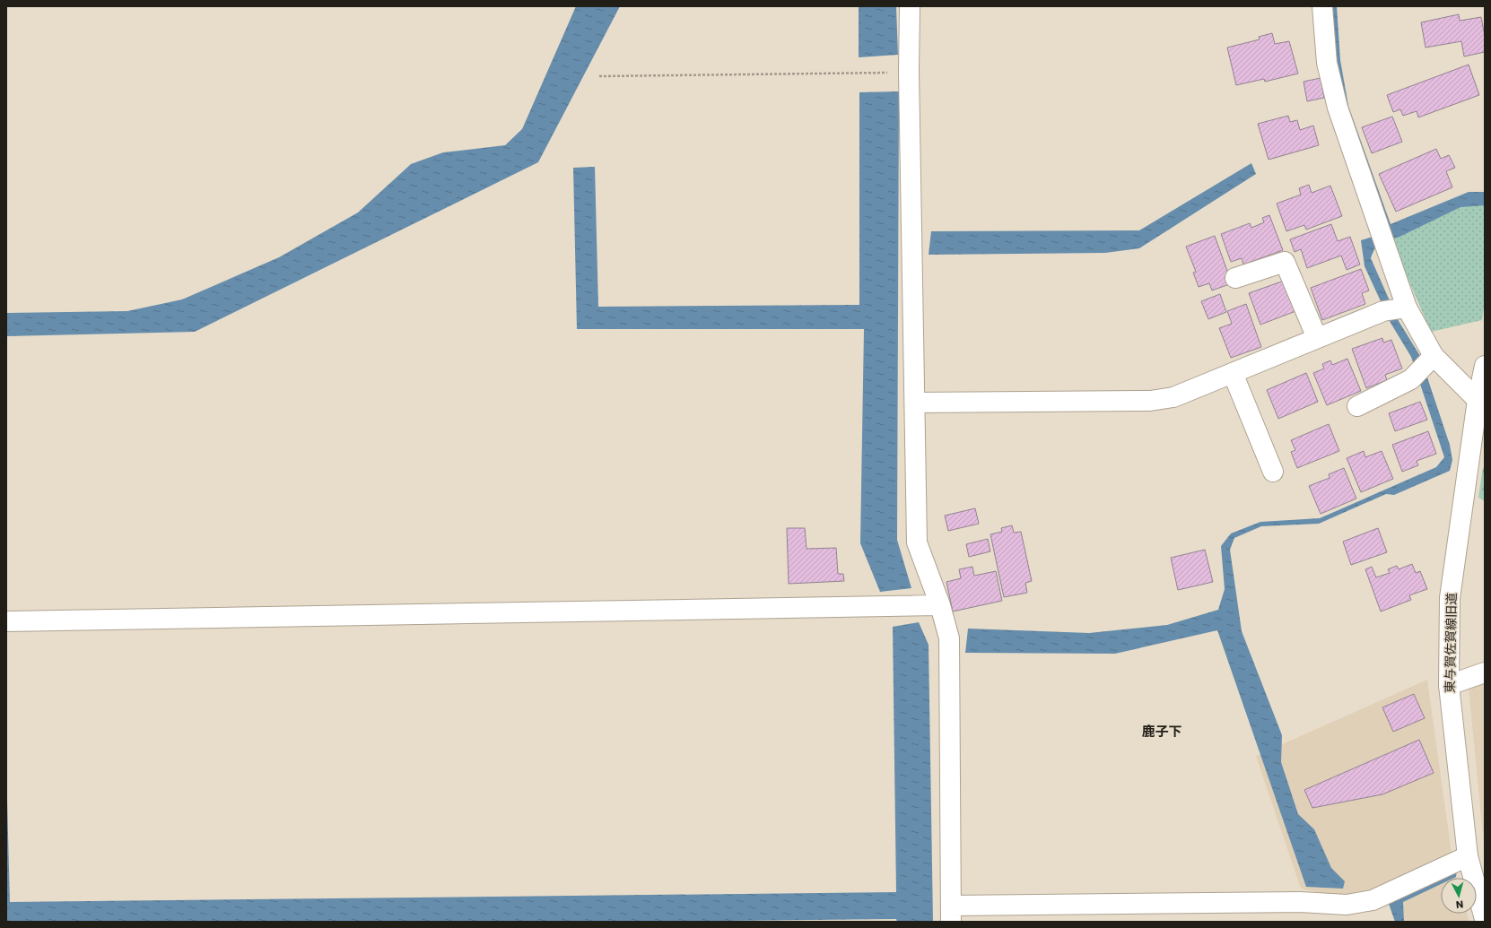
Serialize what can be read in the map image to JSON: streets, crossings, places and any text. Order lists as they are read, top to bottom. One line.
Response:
{"streets":{"street":["東与賀佐賀線旧道"]},"districts":["鹿子下"],"north":"bottom"}
